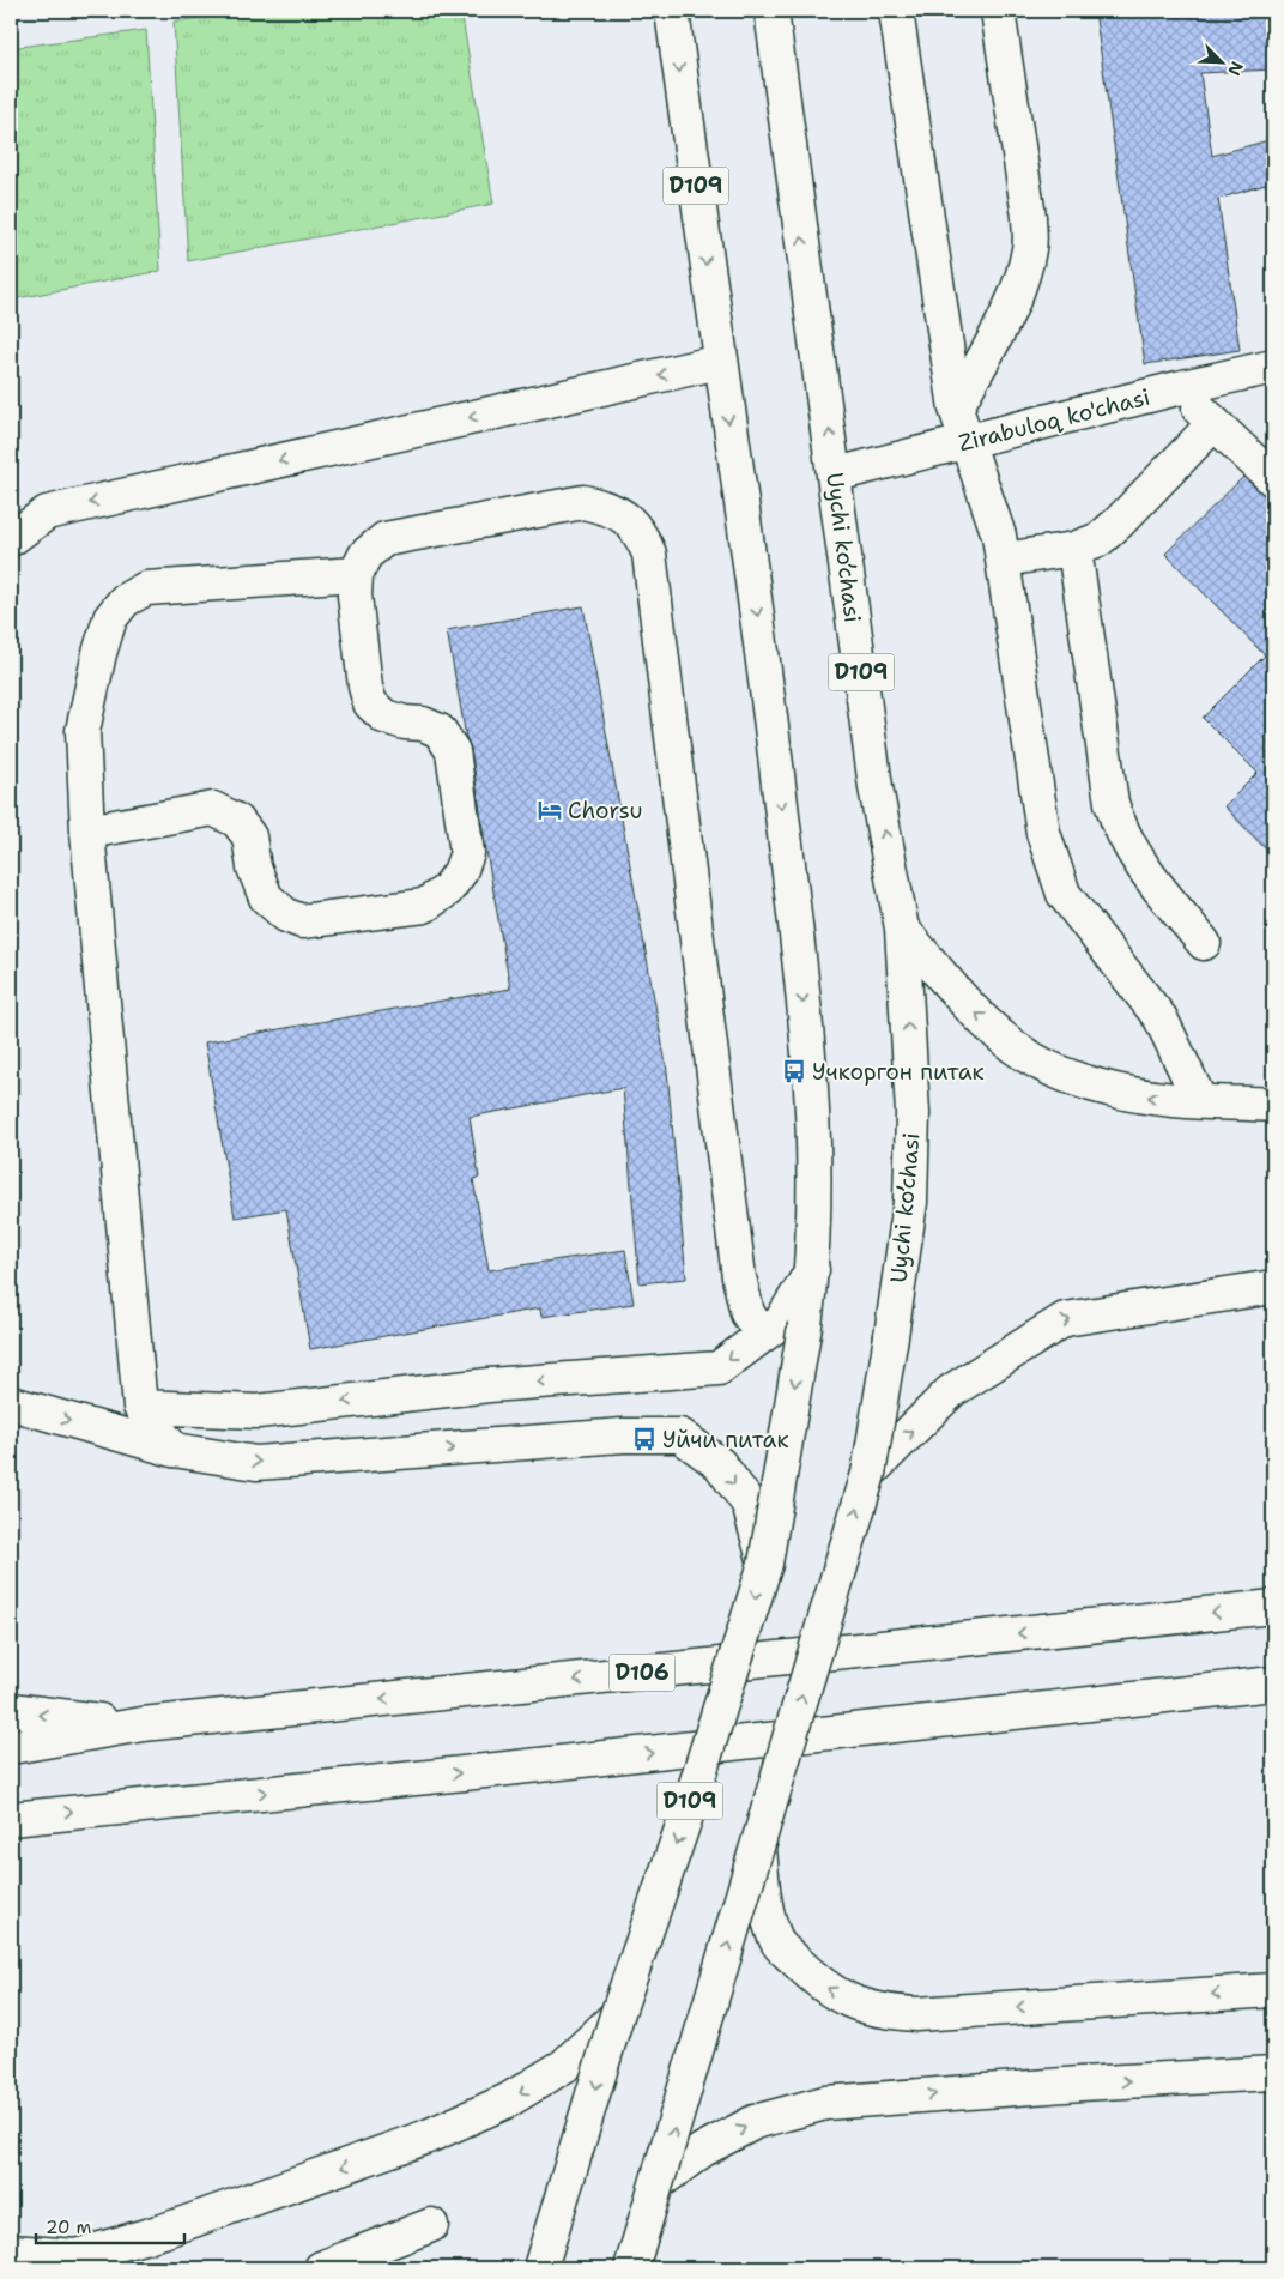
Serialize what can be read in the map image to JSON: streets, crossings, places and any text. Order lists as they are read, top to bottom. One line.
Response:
{"streets":{"main road":["D109","Zirabuloq ko'chasi","Uychi ko’chasi","D106"]},"crossings":[["D109","Uychi ko’chasi"],["Zirabuloq ko'chasi","Uychi ko’chasi"]],"places":{"hotel":["Chorsu"],"bus stop":["Учкоргон питак","Уйчи питак"]},"scale_bar":"20 m","north":"bottom right"}
